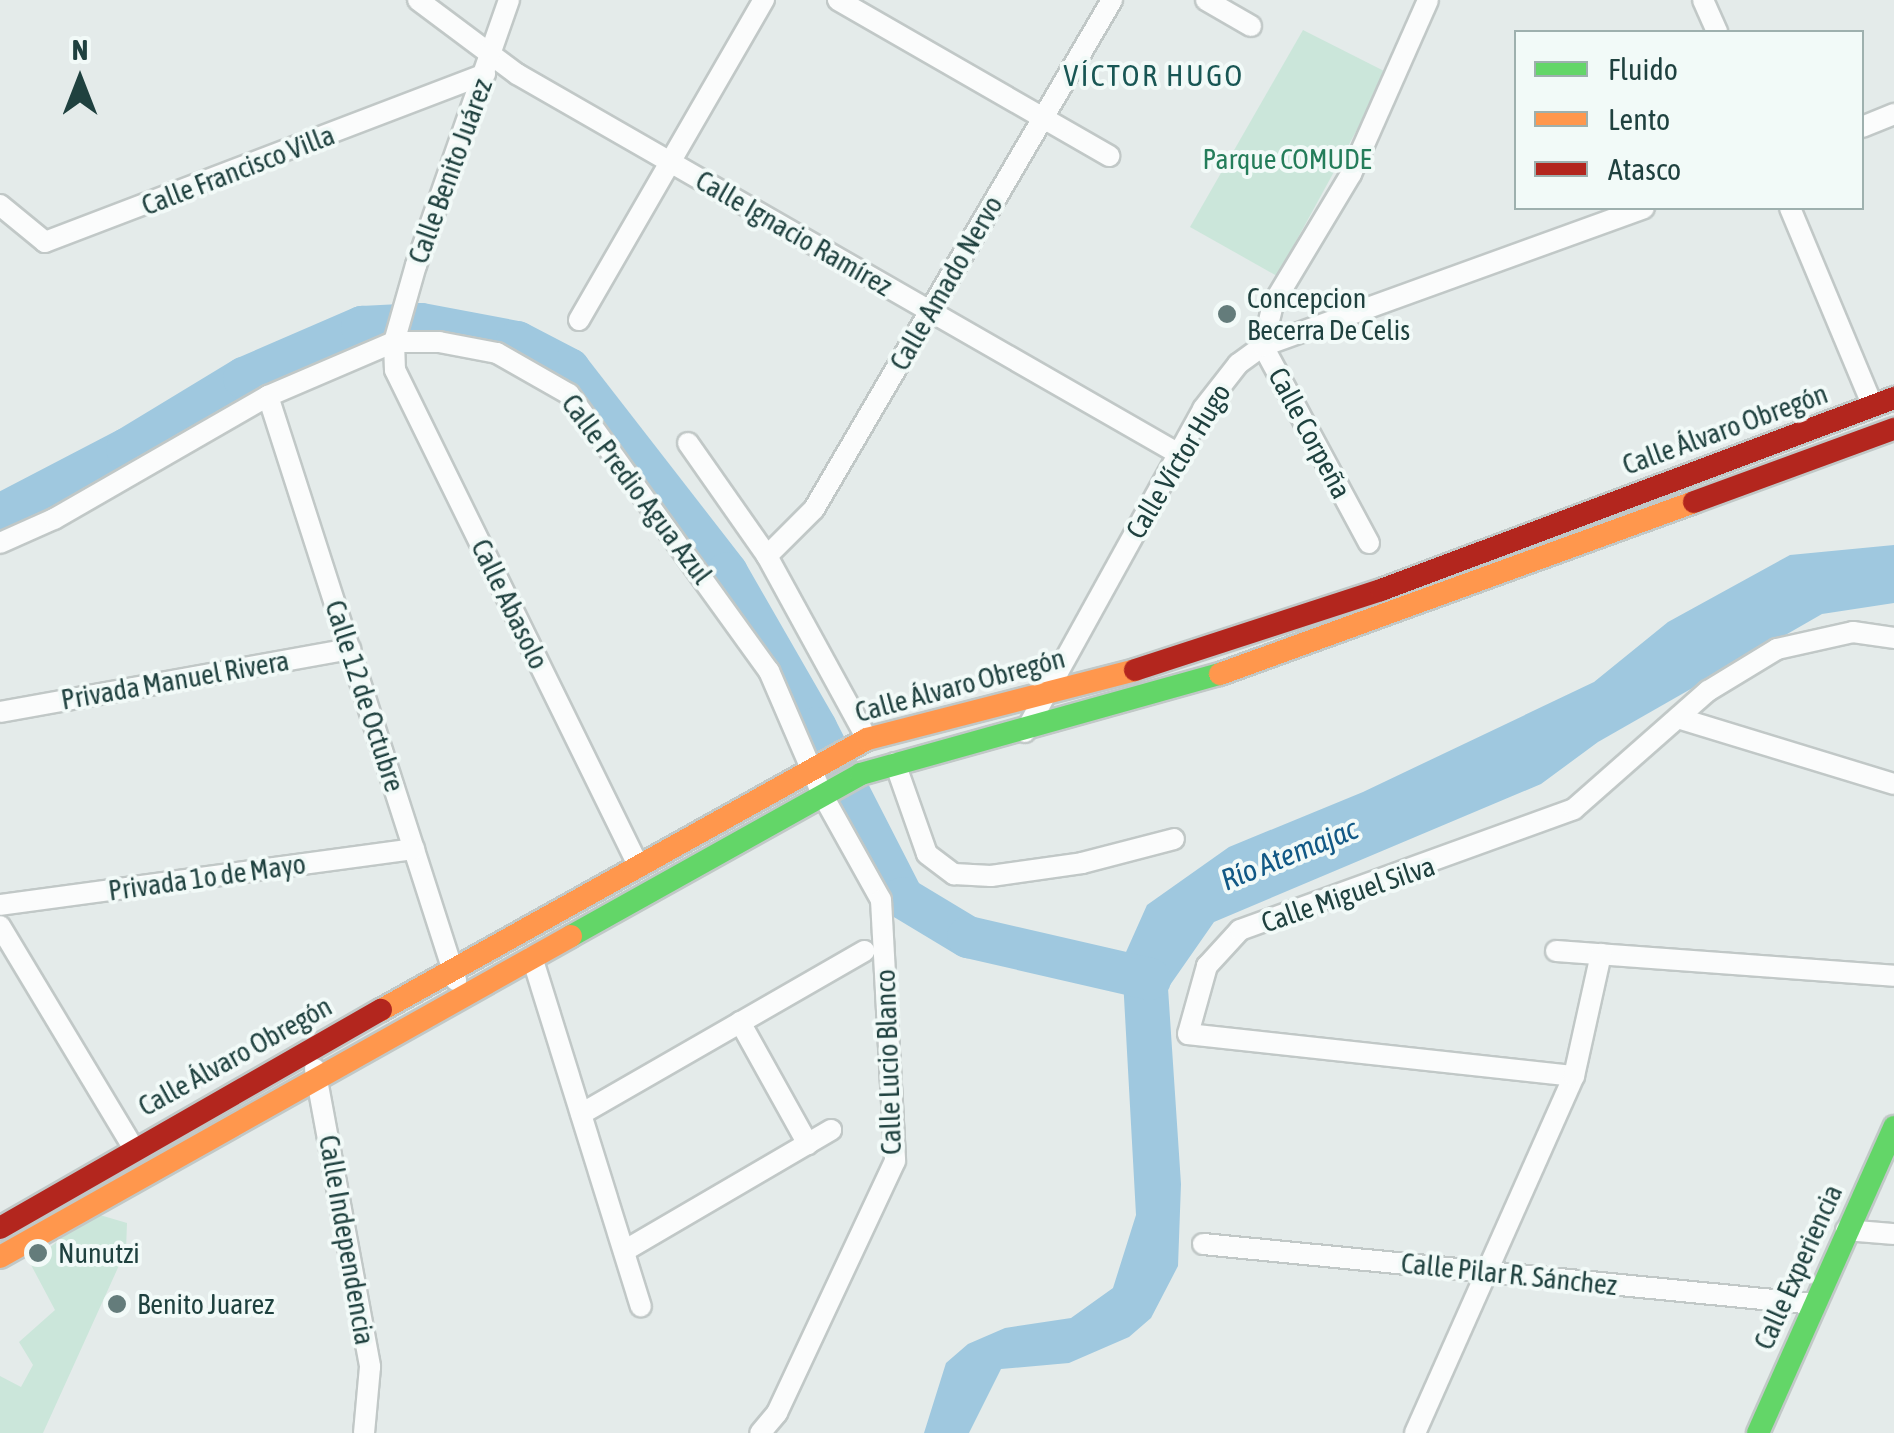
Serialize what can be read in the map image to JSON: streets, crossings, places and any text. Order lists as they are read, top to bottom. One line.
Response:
{"streets":{"street":["Calle Francisco Villa","Calle Benito Juárez","Calle Ignacio Ramírez","Calle Amado Nervo","Calle Álvaro Obregón","Calle Corpeña","Calle Víctor Hugo","Calle Predio Agua Azul","Calle Abasolo","Privada Manuel Rivera","Calle 12 de Octubre","Privada 1o de Mayo","Calle Miguel Silva","Calle Lucio Blanco","Calle Independencia","Calle Experiencia","Calle Pilar R. Sánchez"]},"crossings":[["Calle Francisco Villa","Calle Benito Juárez"],["Calle Francisco Villa","Calle Ignacio Ramírez"],["Calle Benito Juárez","Calle Ignacio Ramírez"],["Calle Benito Juárez","Calle Predio Agua Azul"],["Calle Benito Juárez","Calle Abasolo"],["Calle Ignacio Ramírez","Calle Amado Nervo"],["Calle Ignacio Ramírez","Calle Víctor Hugo"],["Calle Álvaro Obregón","Calle Víctor Hugo"],["Calle Álvaro Obregón","Calle Predio Agua Azul"],["Calle Álvaro Obregón","Calle Abasolo"],["Calle Álvaro Obregón","Calle 12 de Octubre"],["Calle Álvaro Obregón","Calle Lucio Blanco"],["Calle Álvaro Obregón","Calle Independencia"],["Calle Corpeña","Calle Víctor Hugo"],["Calle Predio Agua Azul","Calle Abasolo"],["Calle Predio Agua Azul","Calle 12 de Octubre"],["Calle Predio Agua Azul","Calle Lucio Blanco"],["Privada Manuel Rivera","Calle 12 de Octubre"],["Calle 12 de Octubre","Privada 1o de Mayo"],["Calle Experiencia","Calle Pilar R. Sánchez"]],"districts":["VÍCTOR HUGO"],"water":["Río Atemajac"],"parks":["Parque COMUDE"],"places":["Concepcion Becerra De Celis","Nunutzi","Benito Juarez"],"legend":["Fluido","Lento","Atasco"],"north":"top"}
